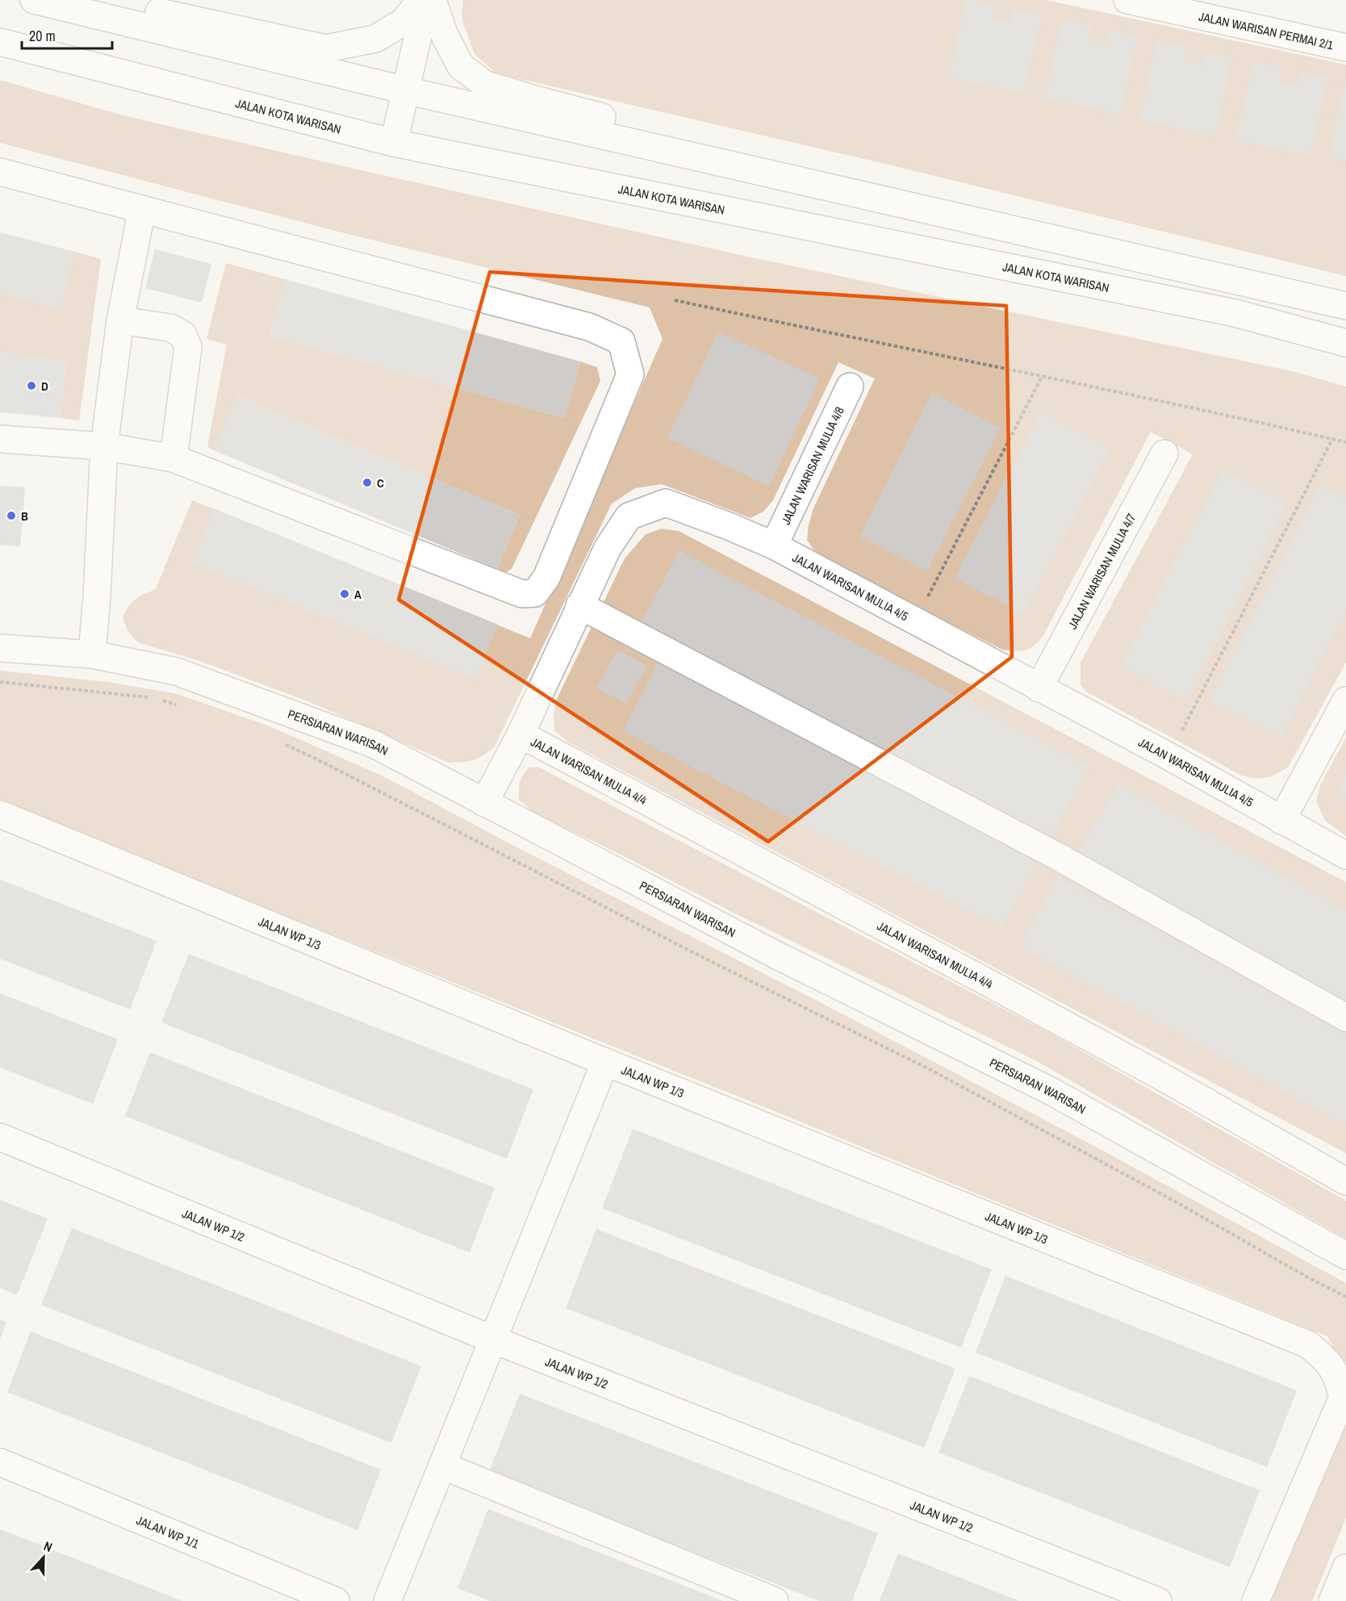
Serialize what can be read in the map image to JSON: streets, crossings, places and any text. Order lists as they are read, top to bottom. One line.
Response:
{"streets":{"street":["JALAN WARISAN PERMAI 2/1","JALAN KOTA WARISAN","JALAN WARISAN MULIA 4/8","JALAN WARISAN MULIA 4/7","JALAN WARISAN MULIA 4/5","PERSIARAN WARISAN","JALAN WARISAN MULIA 4/4","JALAN WP 1/3","JALAN WP 1/2","JALAN WP 1/1"]},"crossings":[["JALAN WARISAN MULIA 4/8","JALAN WARISAN MULIA 4/5"],["JALAN WARISAN MULIA 4/7","JALAN WARISAN MULIA 4/5"],["JALAN WARISAN MULIA 4/5","PERSIARAN WARISAN"],["JALAN WARISAN MULIA 4/5","JALAN WARISAN MULIA 4/4"]],"places":["D","C","B","A"],"scale_bar":"20 m","north":"top"}
